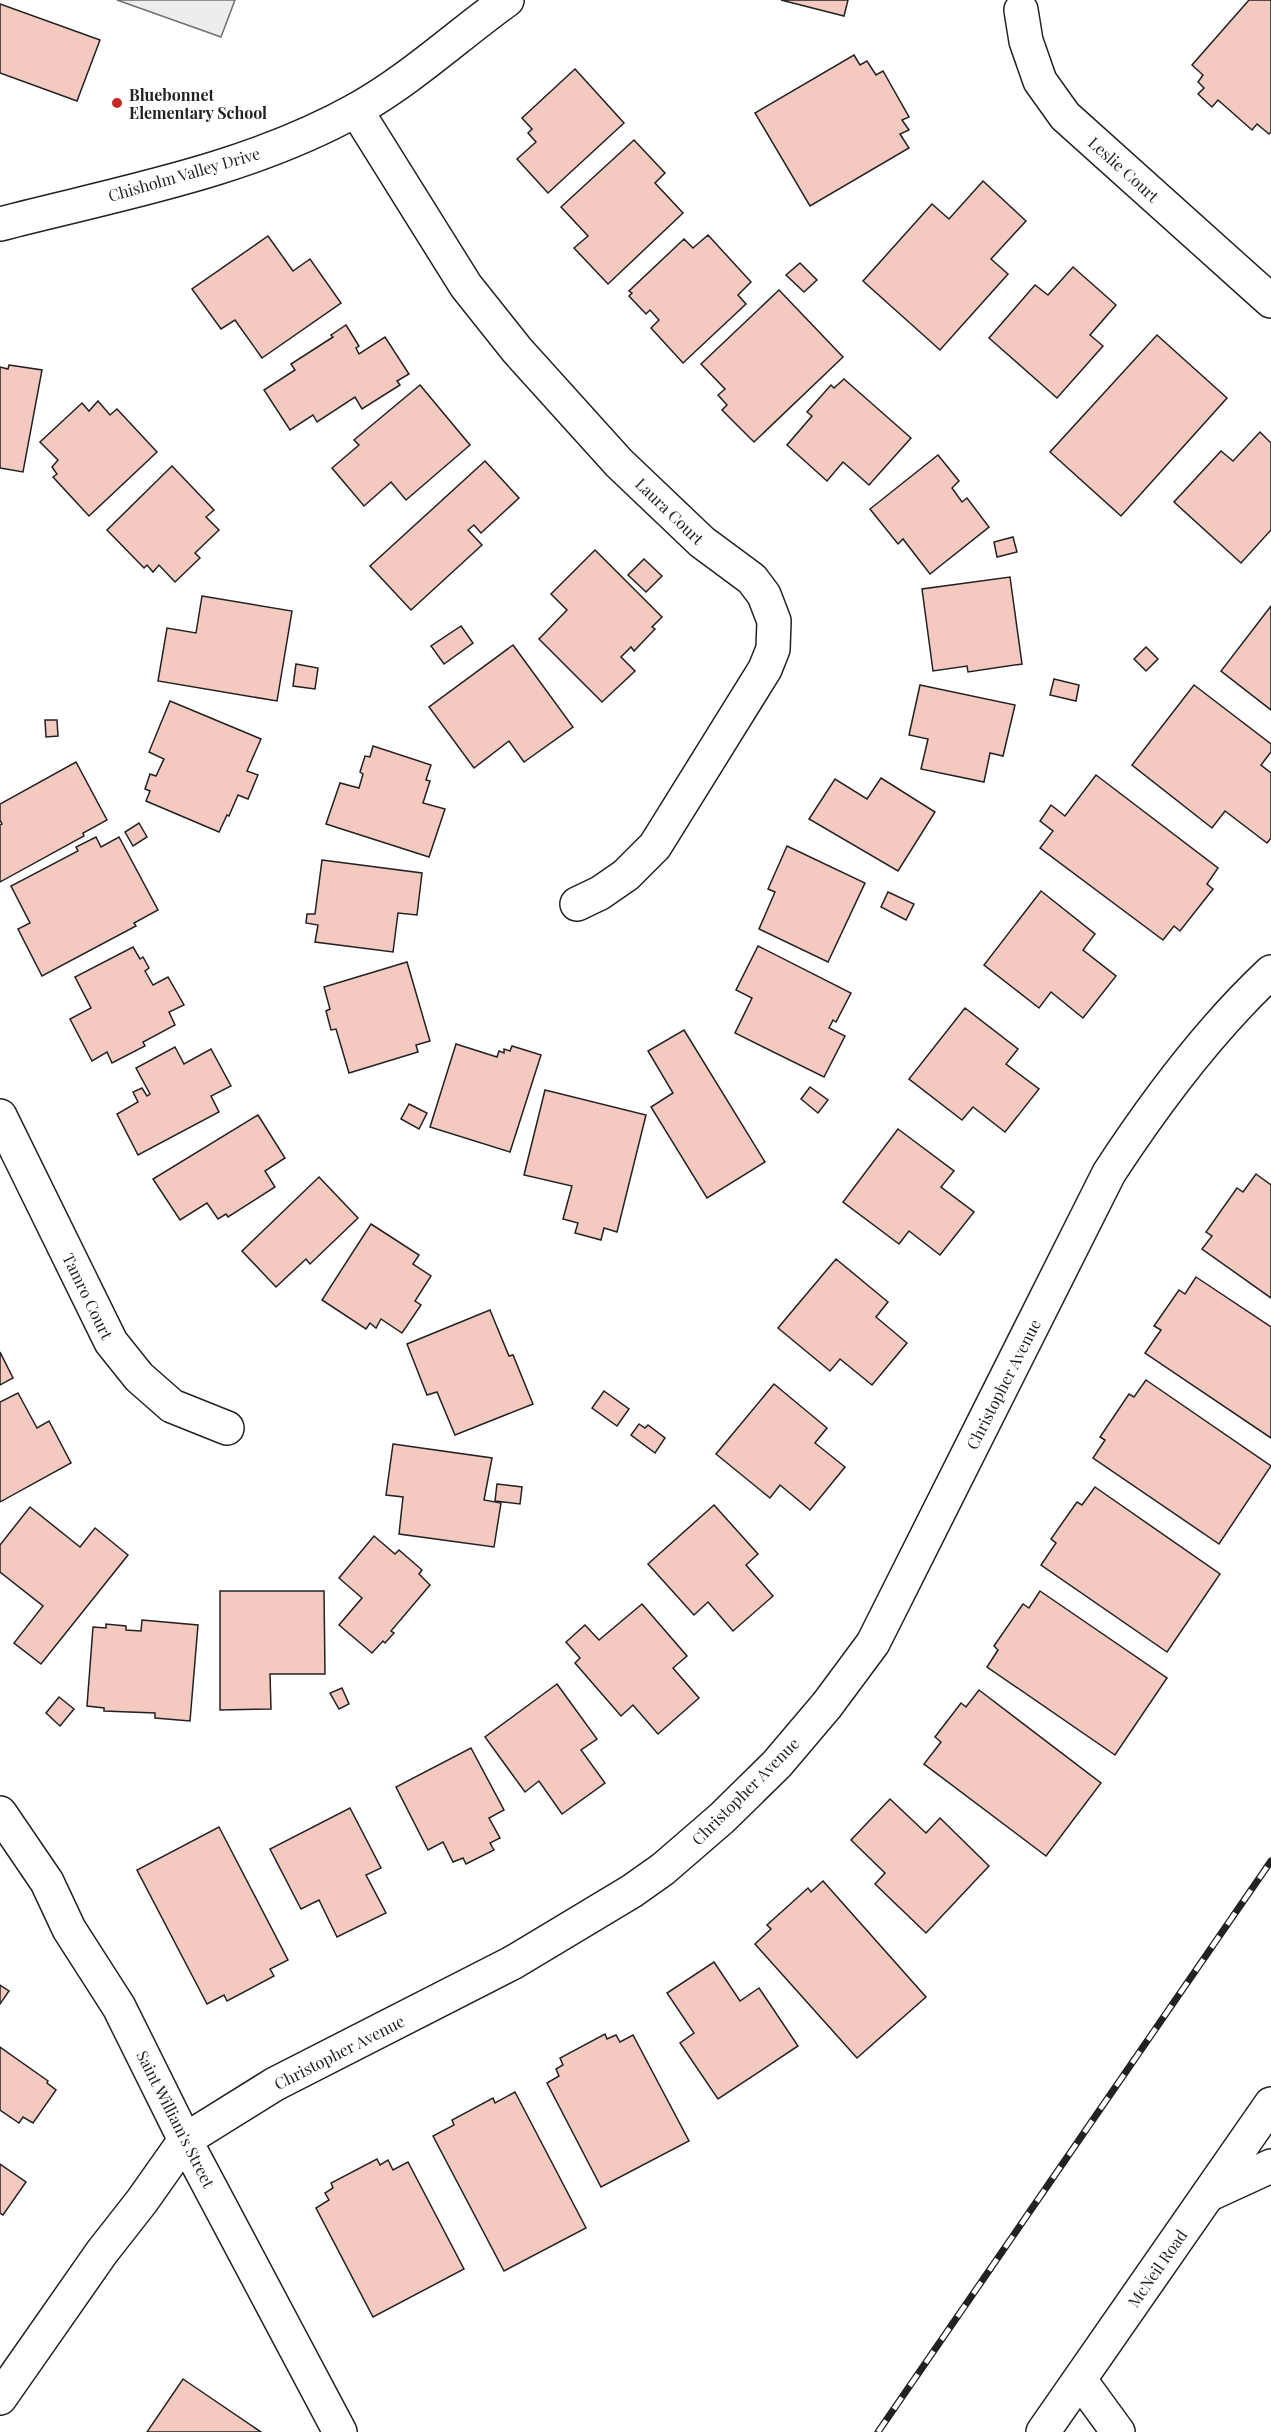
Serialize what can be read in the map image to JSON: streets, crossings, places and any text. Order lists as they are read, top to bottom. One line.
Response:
{"streets":{"street":["Leslie Court","Chisholm Valley Drive","Laura Court","Tamro Court","Christopher Avenue","Saint William's Street","McNeil Road"]},"crossings":[["Chisholm Valley Drive","Laura Court"],["Christopher Avenue","Saint William's Street"]],"places":["Bluebonnet Elementary School"]}
